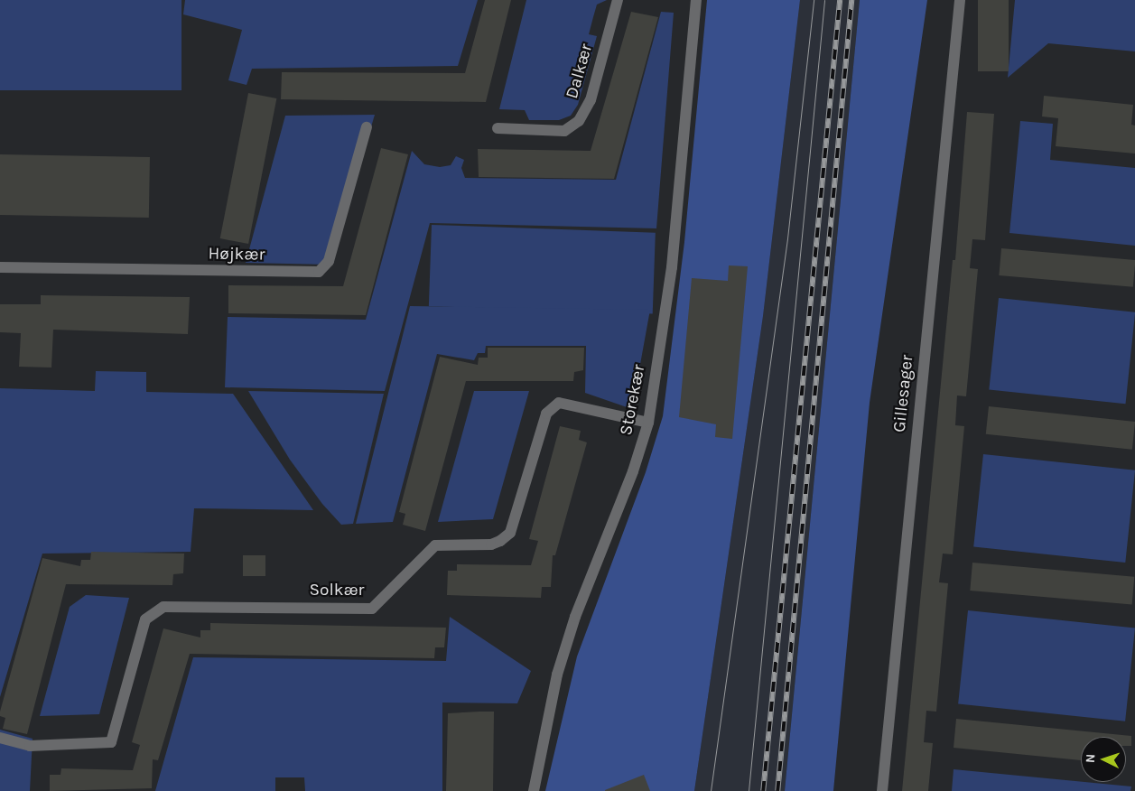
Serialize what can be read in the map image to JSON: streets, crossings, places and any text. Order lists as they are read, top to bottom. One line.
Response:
{"streets":{"street":["Dalkær","Højkær","Gillesager","Storekær","Solkær"]},"crossings":[["Storekær","Solkær"]],"north":"left"}
